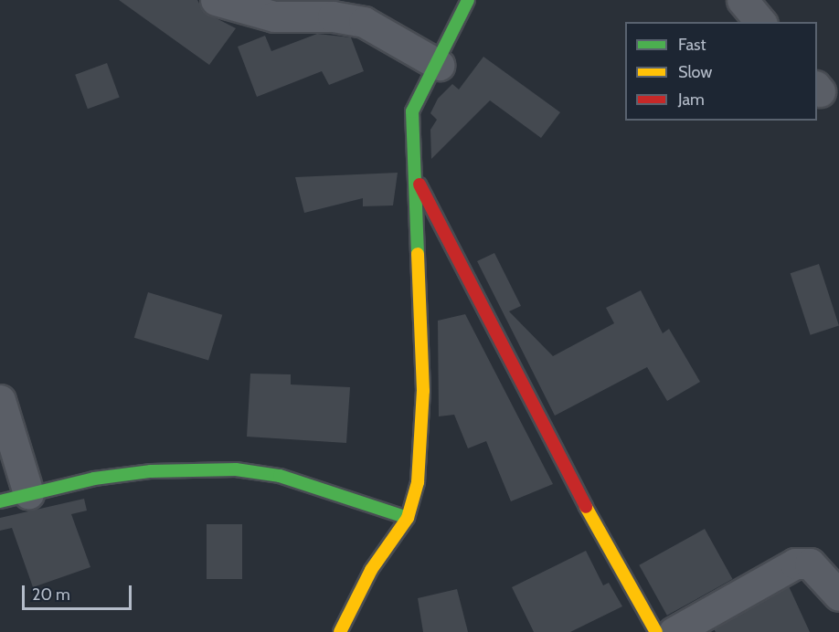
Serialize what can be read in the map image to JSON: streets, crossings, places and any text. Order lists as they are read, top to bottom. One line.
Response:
{"legend":["Fast","Slow","Jam"],"scale_bar":"20 m"}
